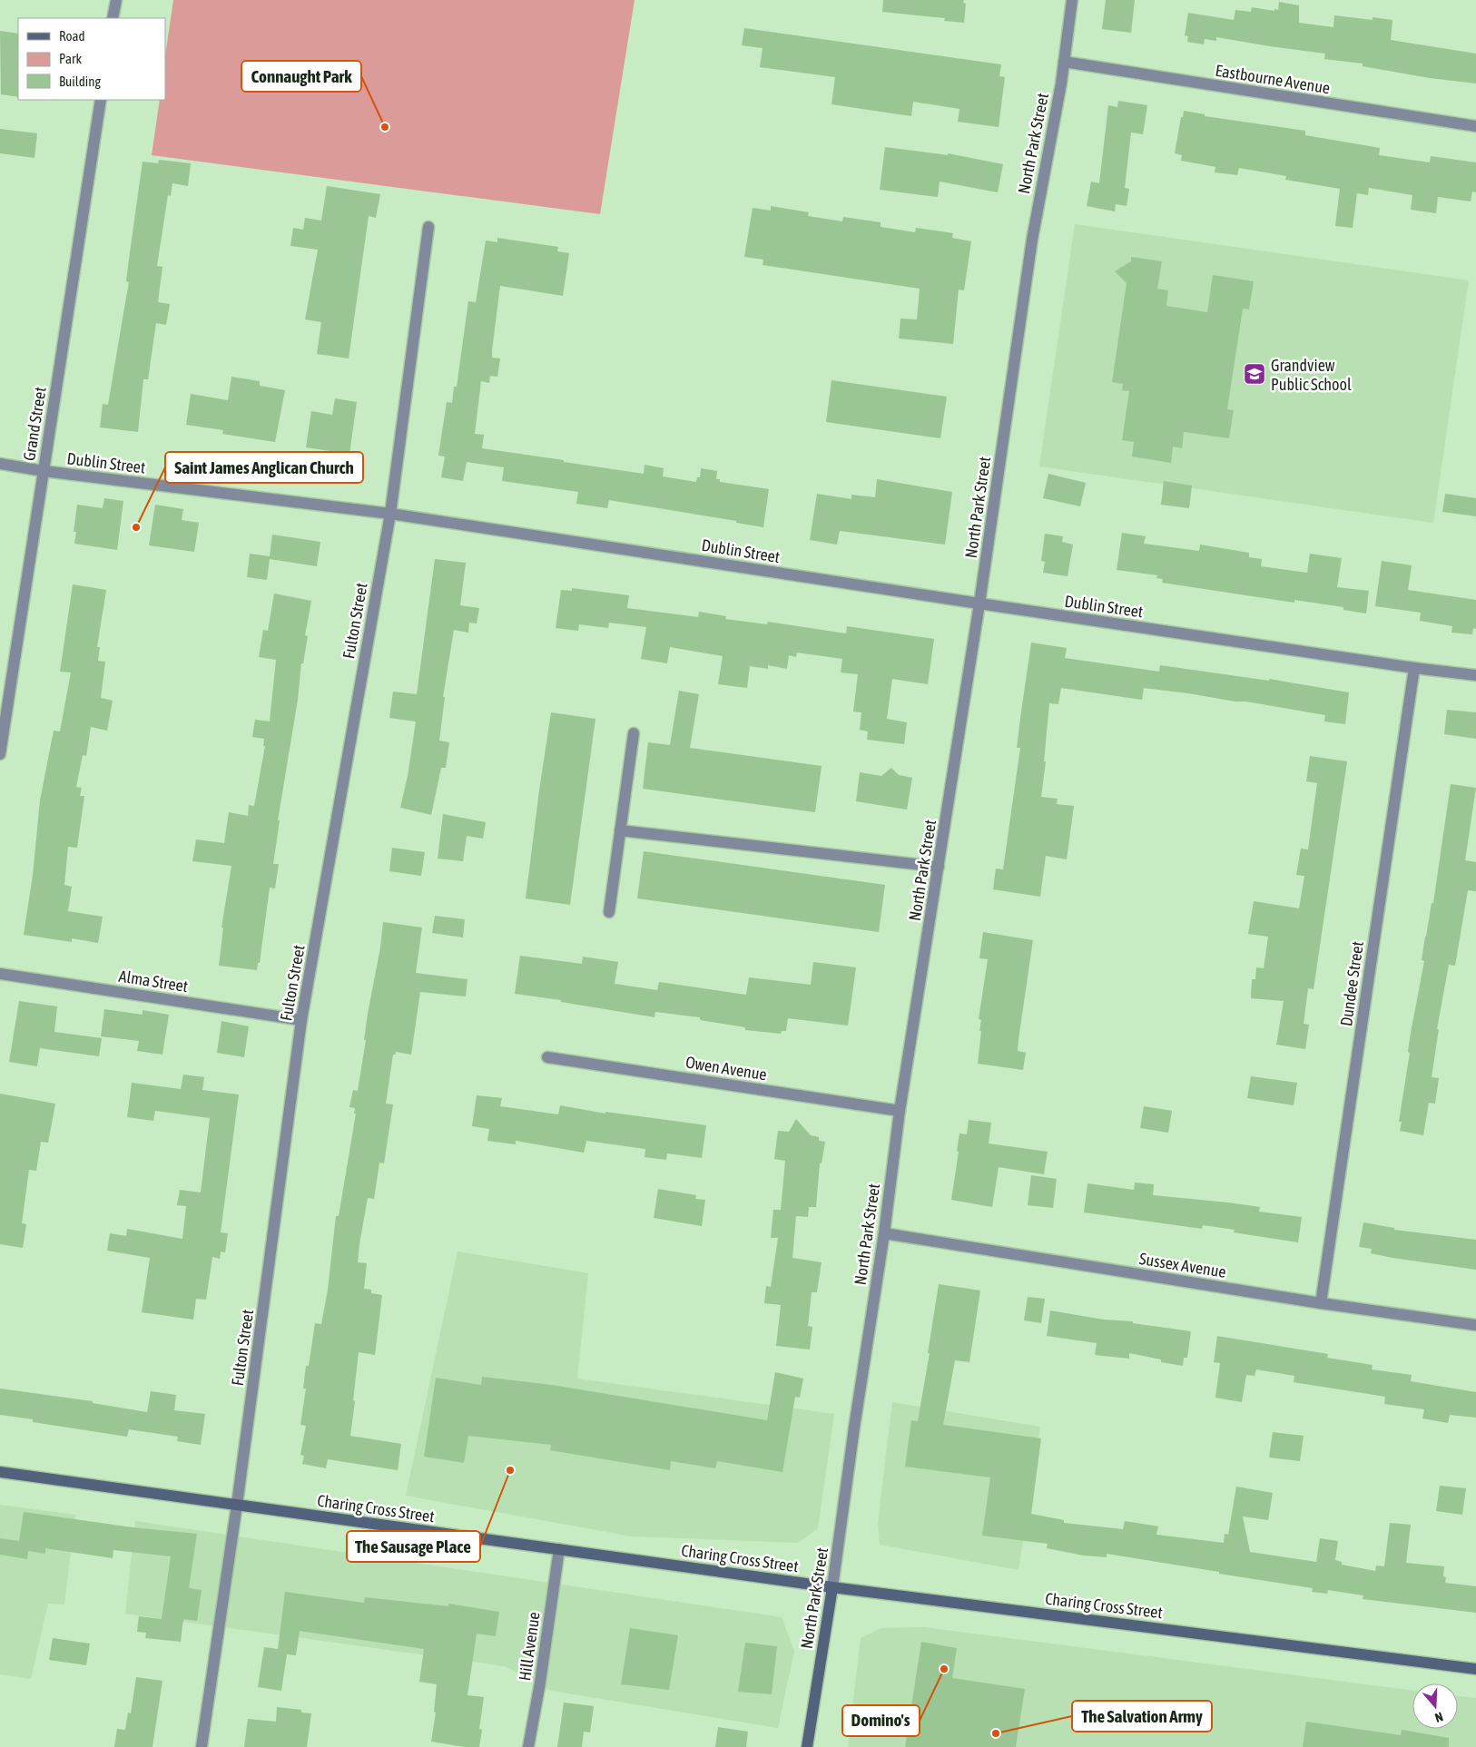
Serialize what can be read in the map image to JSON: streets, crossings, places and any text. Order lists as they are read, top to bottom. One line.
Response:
{"streets":{"main road":["North Park Street","Charing Cross Street"],"street":["Eastbourne Avenue","Grand Street","Dublin Street","Fulton Street","Alma Street","Dundee Street","Owen Avenue","Sussex Avenue","Hill Avenue"]},"crossings":[["Eastbourne Avenue","North Park Street"],["North Park Street","Dublin Street"],["North Park Street","Owen Avenue"],["North Park Street","Sussex Avenue"],["North Park Street","Charing Cross Street"],["Grand Street","Dublin Street"],["Dublin Street","Fulton Street"],["Dublin Street","Dundee Street"],["Fulton Street","Alma Street"],["Fulton Street","Charing Cross Street"],["Dundee Street","Sussex Avenue"],["Charing Cross Street","Hill Avenue"]],"places":{"other":["Connaught Park","Saint James Anglican Church","The Sausage Place","Domino's","The Salvation Army"],"school or university":["Grandview Public School"]},"legend":["Road","Park","Building"],"north":"bottom"}
